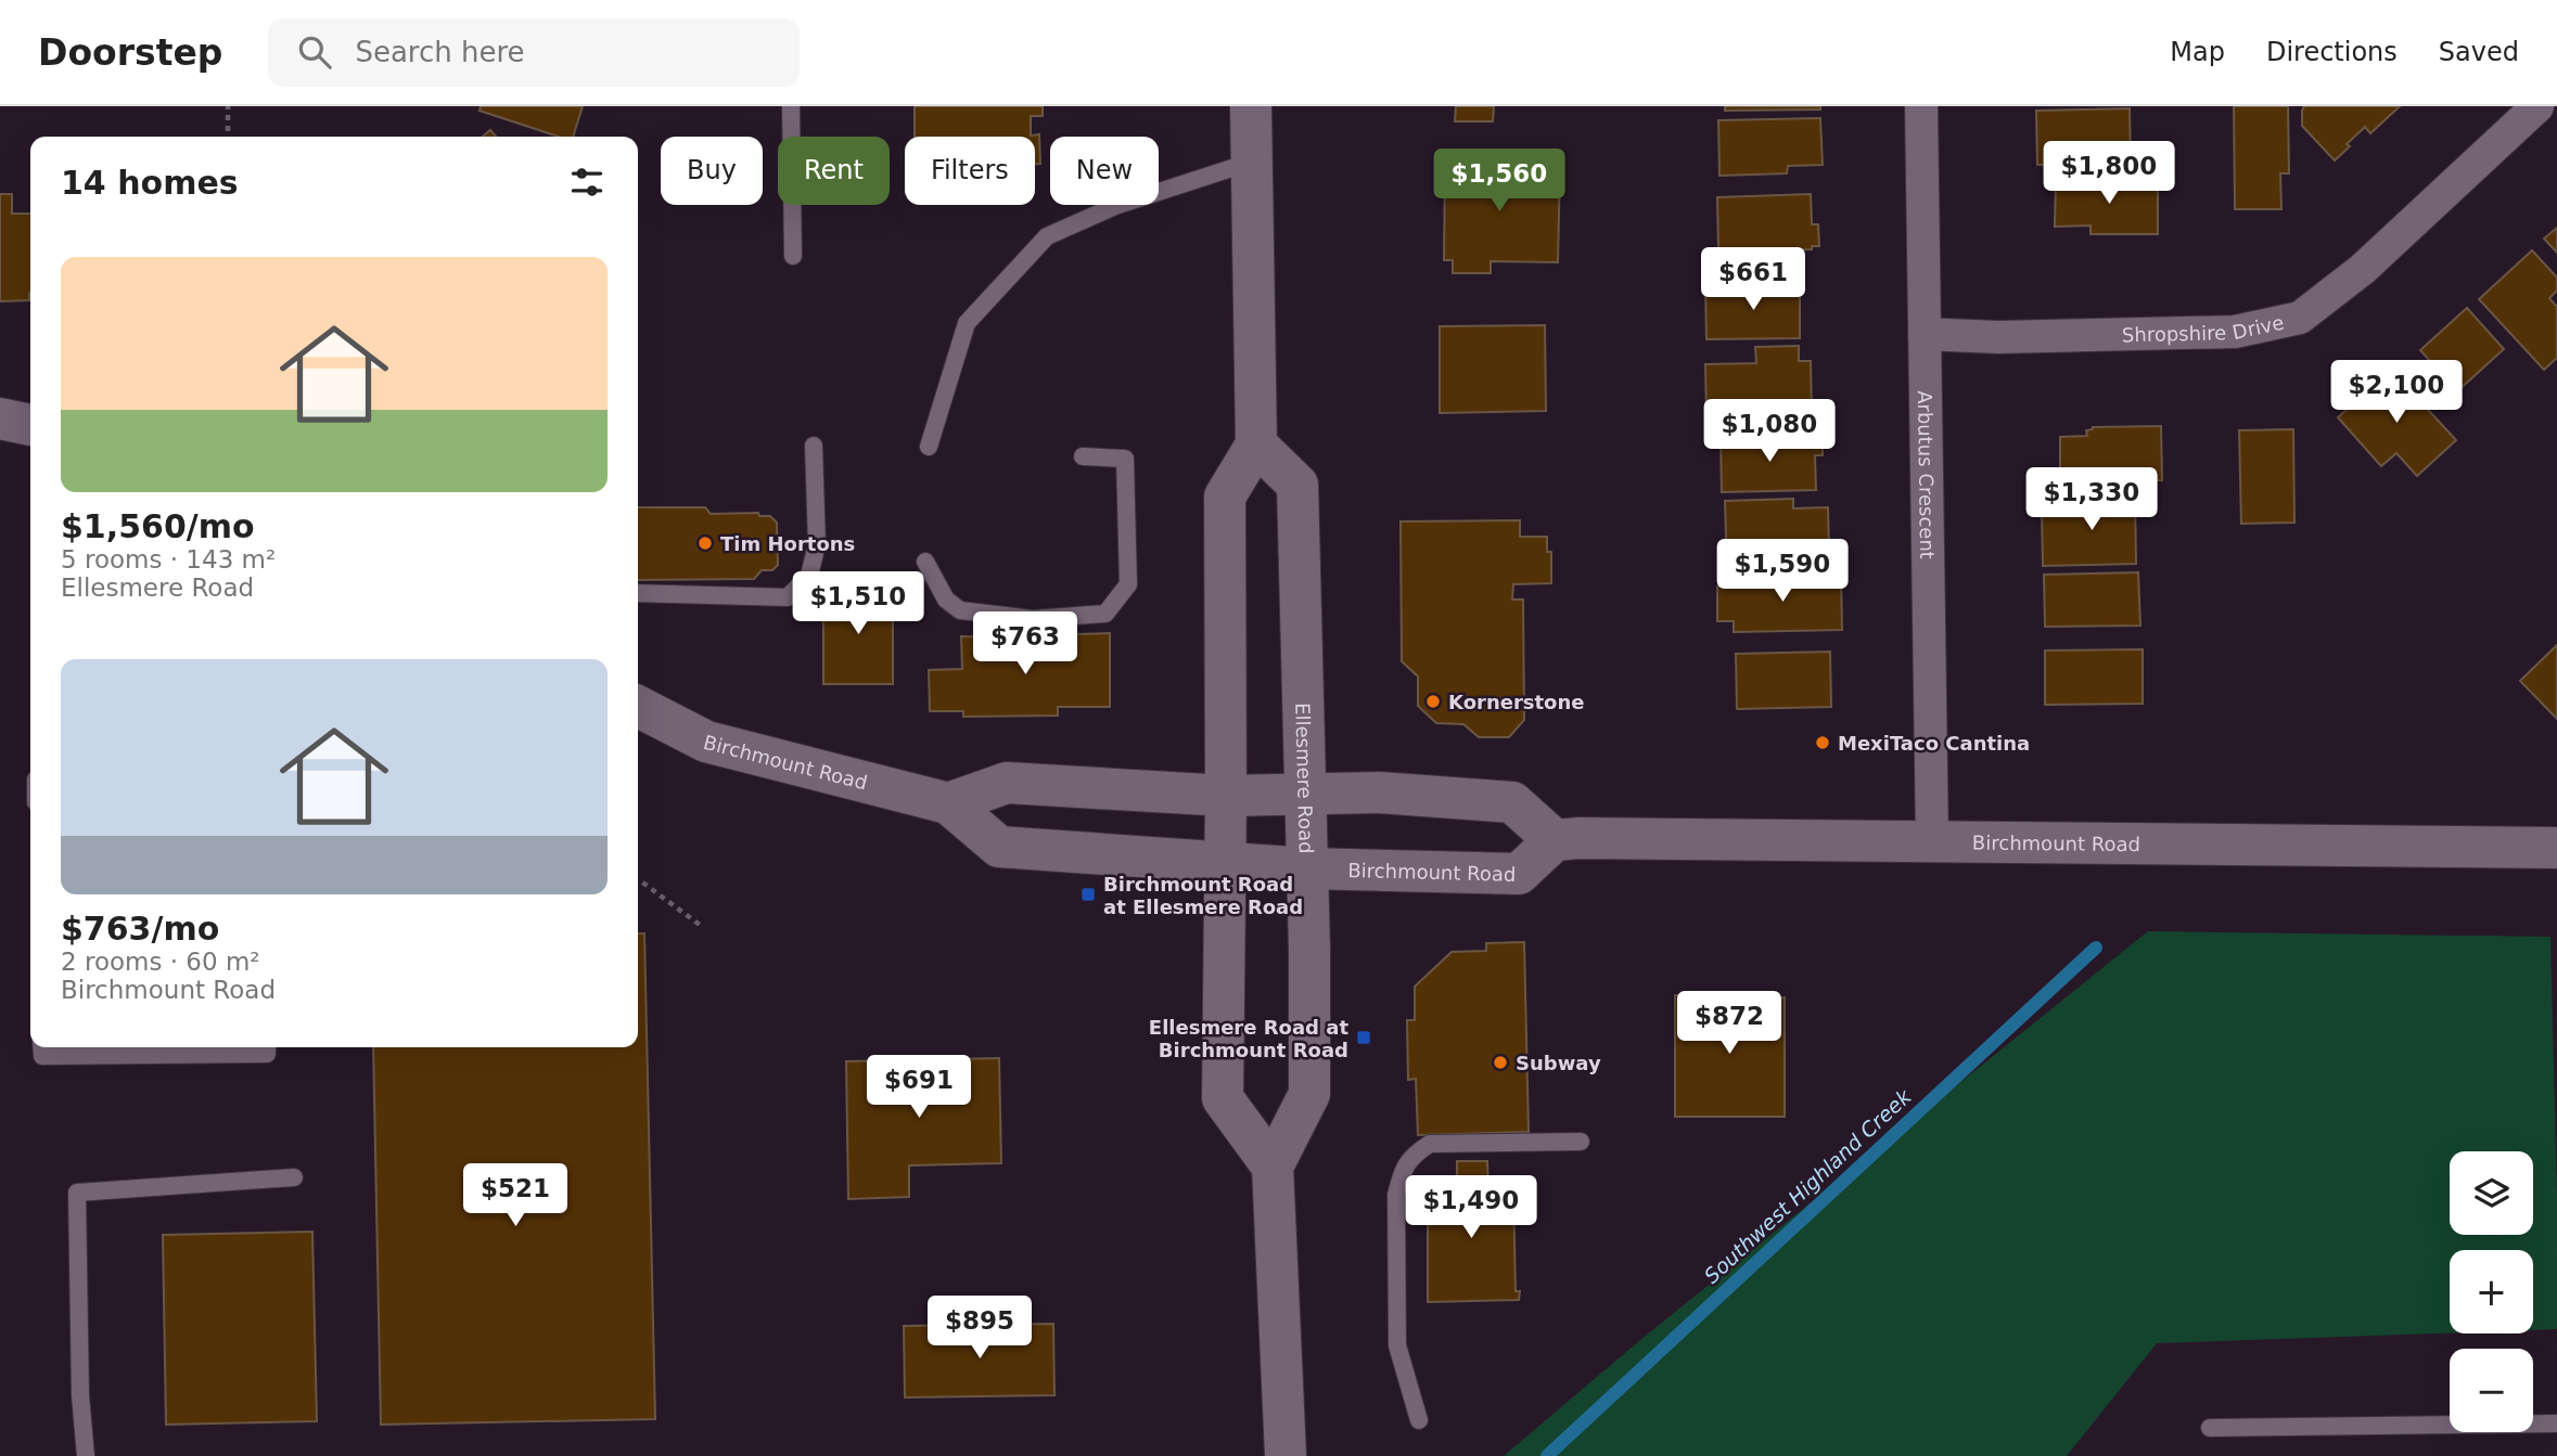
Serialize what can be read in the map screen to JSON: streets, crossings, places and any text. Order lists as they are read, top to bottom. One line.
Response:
{"streets":{"main road":["Birchmount Road","Ellesmere Road"],"street":["Shropshire Drive","Arbutus Crescent"]},"crossings":[["Shropshire Drive","Arbutus Crescent"],["Arbutus Crescent","Birchmount Road"],["Birchmount Road","Ellesmere Road"]],"water":["Southwest Highland Creek"],"places":{"other":["Tim Hortons","Kornerstone","MexiTaco Cantina","Subway"],"transit":["Birchmount Road at Ellesmere Road","Ellesmere Road at Birchmount Road"]},"page":{"header":"Doorstep","search":"Search here","nav":["Map","Directions","Saved"],"chip":["Buy","Rent","Filters","New"],"heading":"14 homes","price":["$1,800","$1,560","$661","$2,100","$1,080","$1,330","$1,590","$1,510","$763","$872","$691","$521","$1,490","$895"],"list":[{"name":"$1,560/mo","note":"5 rooms · 143 m² · Ellesmere Road"},{"name":"$763/mo","note":"2 rooms · 60 m² · Birchmount Road"}],"map_buttons":["+","−"]}}
